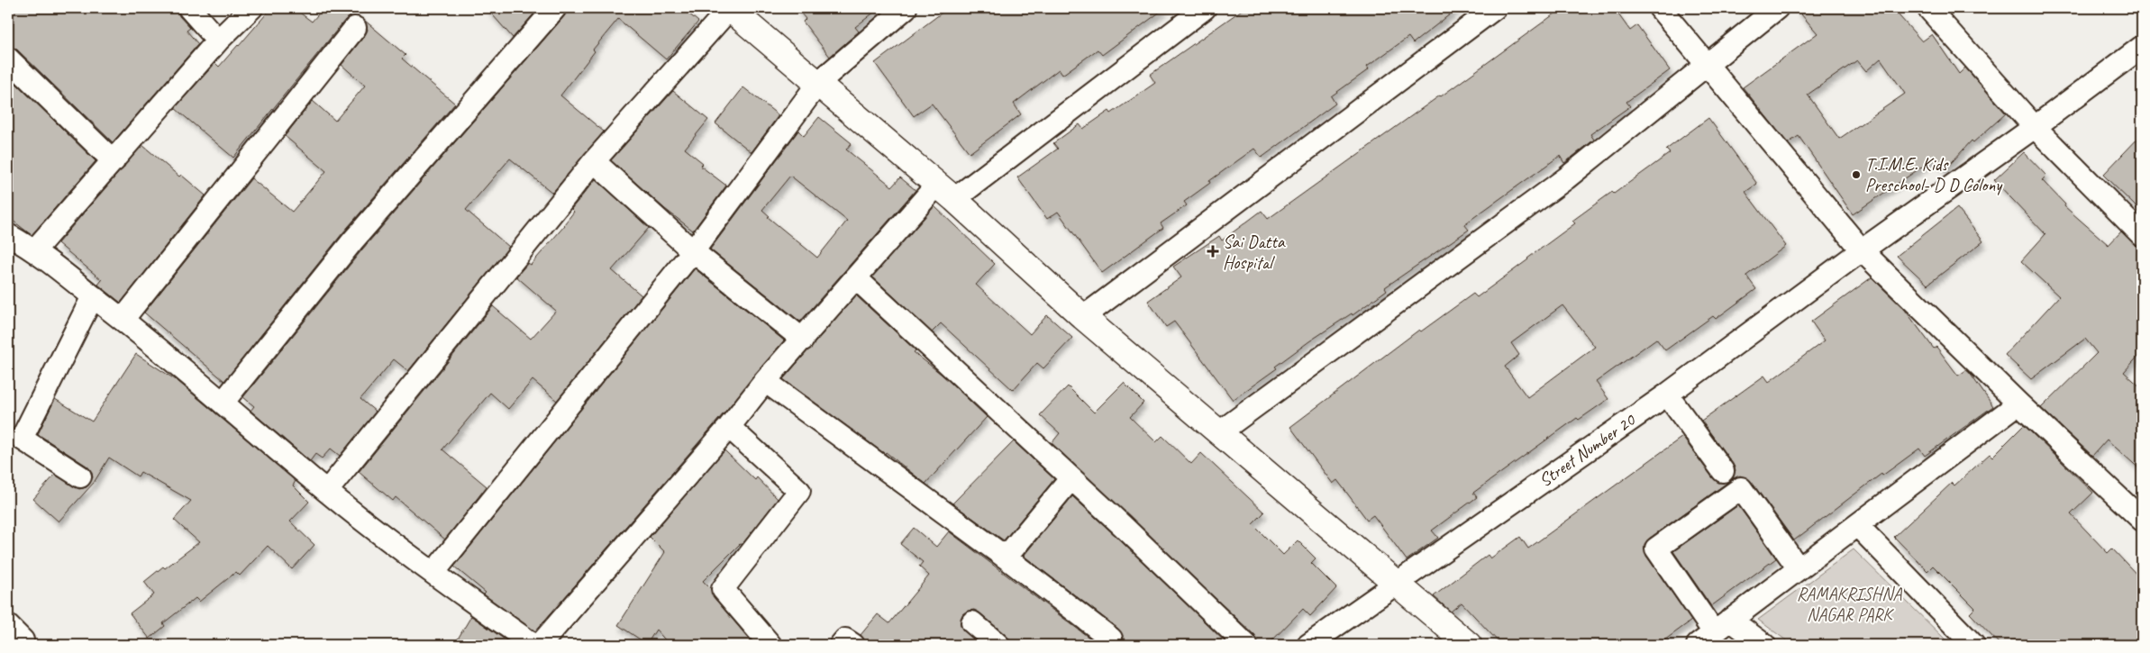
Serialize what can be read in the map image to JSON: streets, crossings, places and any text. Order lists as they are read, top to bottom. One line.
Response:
{"streets":{"street":["Street Number 20"]},"parks":["RAMAKRISHNA NAGAR PARK"],"places":{"other":["T.I.M.E. Kids Preschool- D D Colony"],"health":["Sai Datta Hospital"]}}
